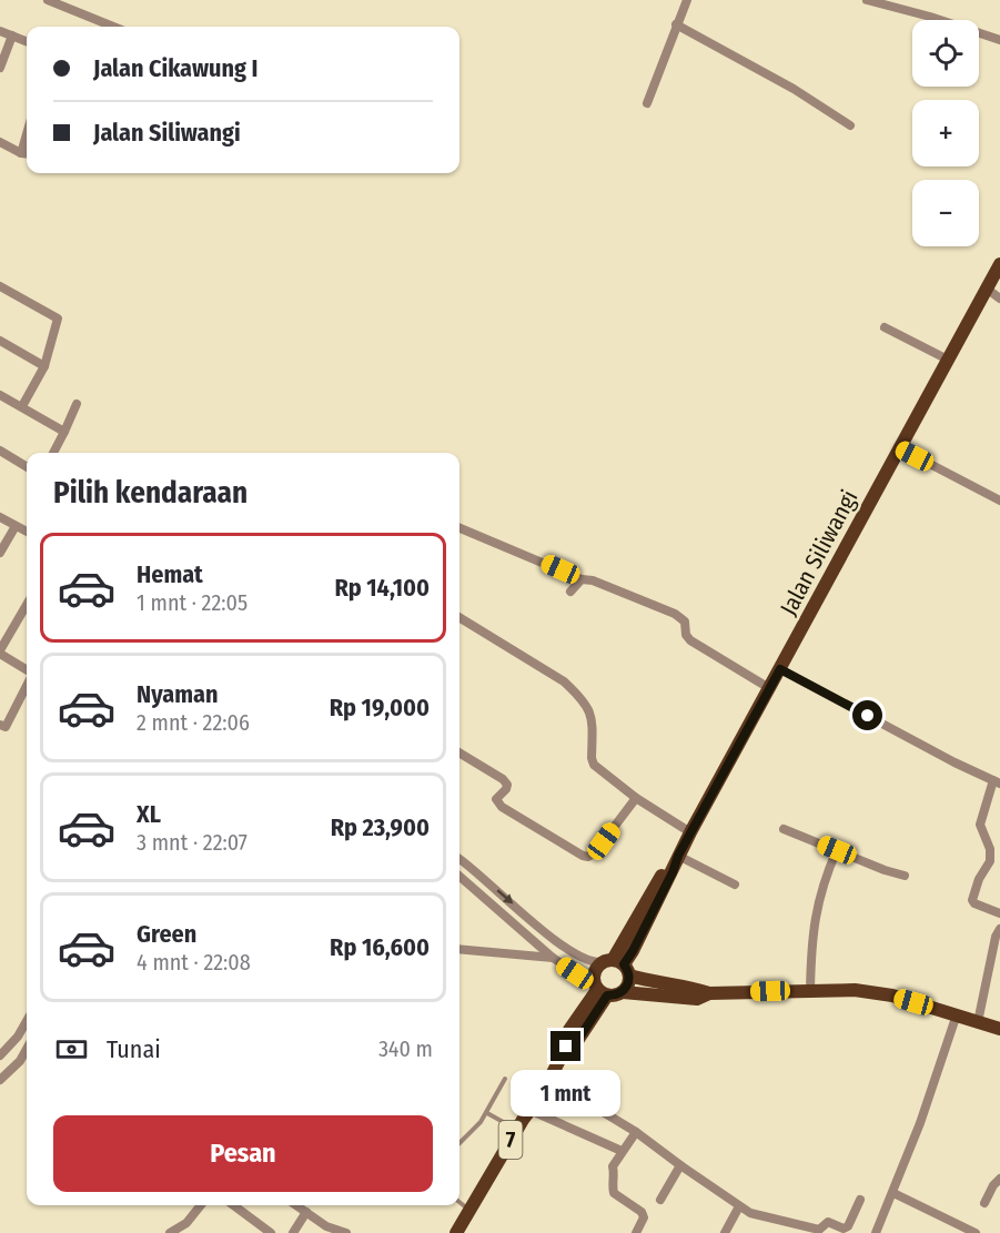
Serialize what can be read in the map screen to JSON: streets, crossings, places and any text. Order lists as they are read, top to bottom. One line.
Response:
{"streets":{"main road":["Jalan Siliwangi","7"]},"crossings":[["Jalan Siliwangi","7"]],"page":{"map_buttons":["+","−"],"banner":["Jalan Cikawung I","Jalan Siliwangi"],"heading":"Pilih kendaraan","list":[{"name":"Hemat","note":"1 mnt · 22:05","value":"Rp 14,100"},{"name":"Nyaman","note":"2 mnt · 22:06","value":"Rp 19,000"},{"name":"XL","note":"3 mnt · 22:07","value":"Rp 23,900"},{"name":"Green","note":"4 mnt · 22:08","value":"Rp 16,600"}],"pay":["Tunai","340 m"],"bubble":"1 mnt","buttons":"Pesan"}}
